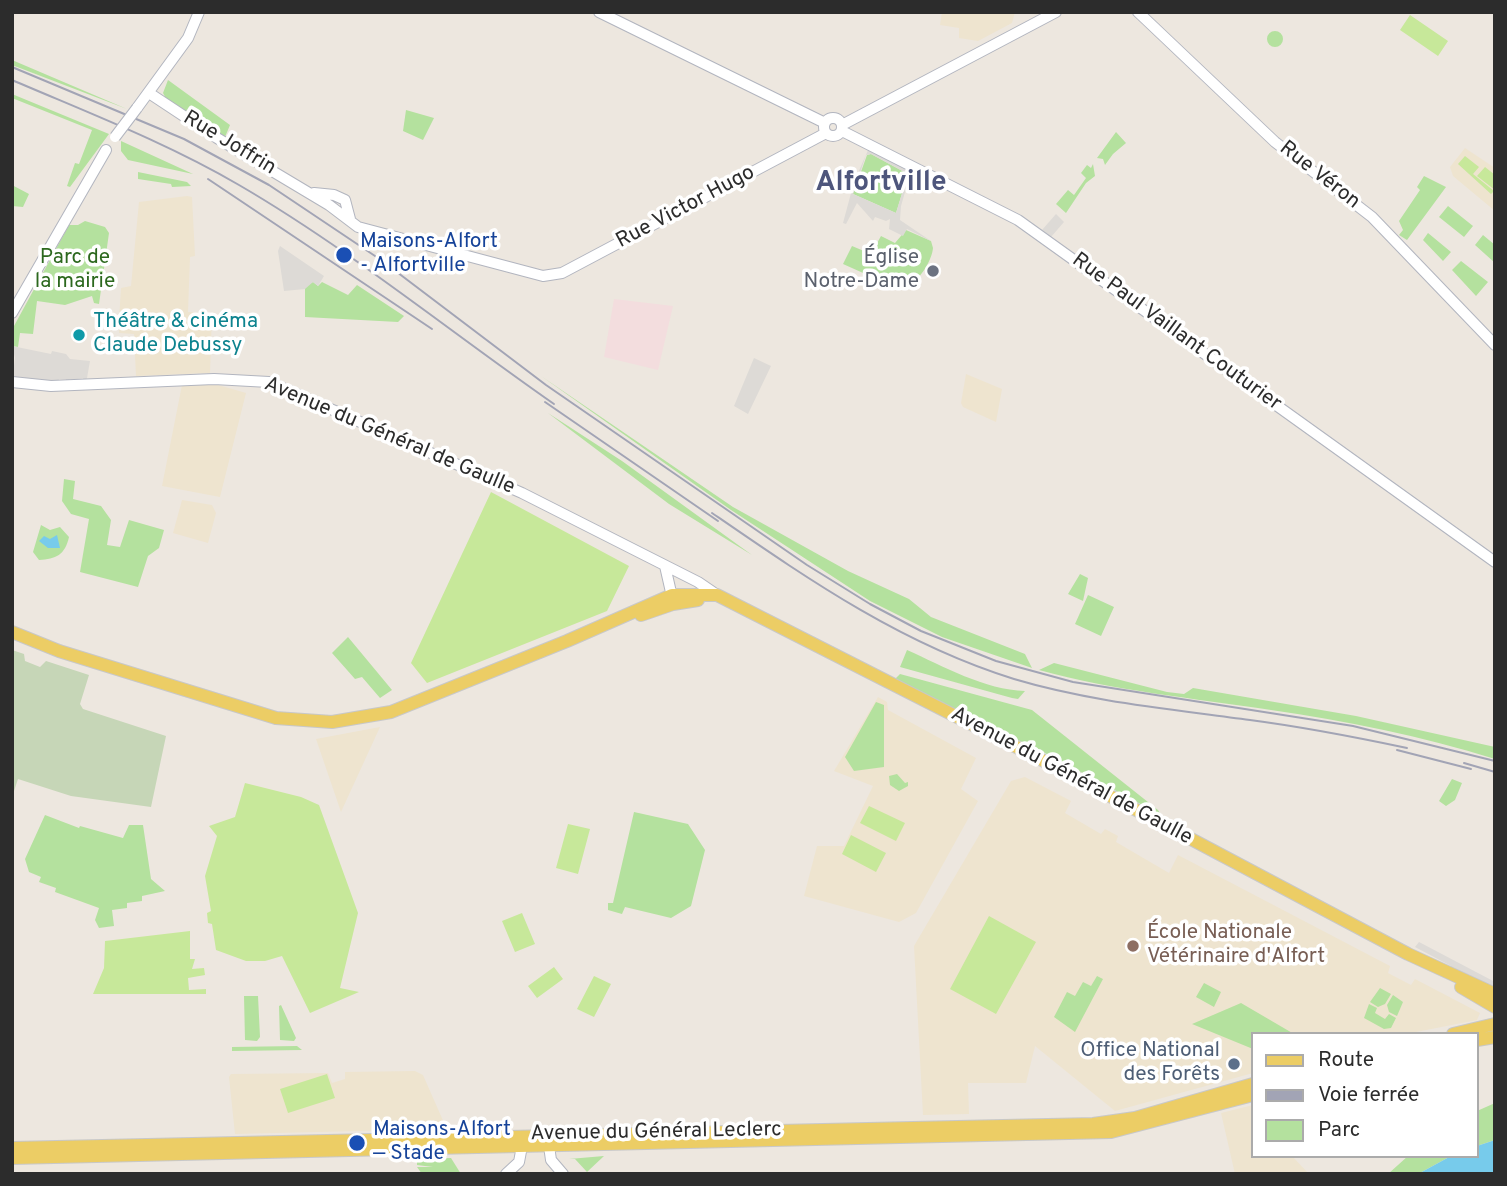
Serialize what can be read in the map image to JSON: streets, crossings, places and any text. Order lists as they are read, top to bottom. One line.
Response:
{"streets":{"main road":["Avenue du Général de Gaulle","Avenue du Général Leclerc"],"street":["Rue Joffrin","Rue Véron","Rue Victor Hugo","Rue Paul Vaillant Couturier"]},"crossings":[["Rue Joffrin","Rue Victor Hugo"]],"districts":["Alfortville"],"parks":["Parc de la mairie"],"places":["Maisons-Alfort - Alfortville","Église Notre-Dame","Théâtre & cinéma Claude Debussy","École Nationale Vétérinaire d'Alfort","Office National des Forêts","Maisons-Alfort — Stade"],"legend":["Route","Voie ferrée","Parc"]}
